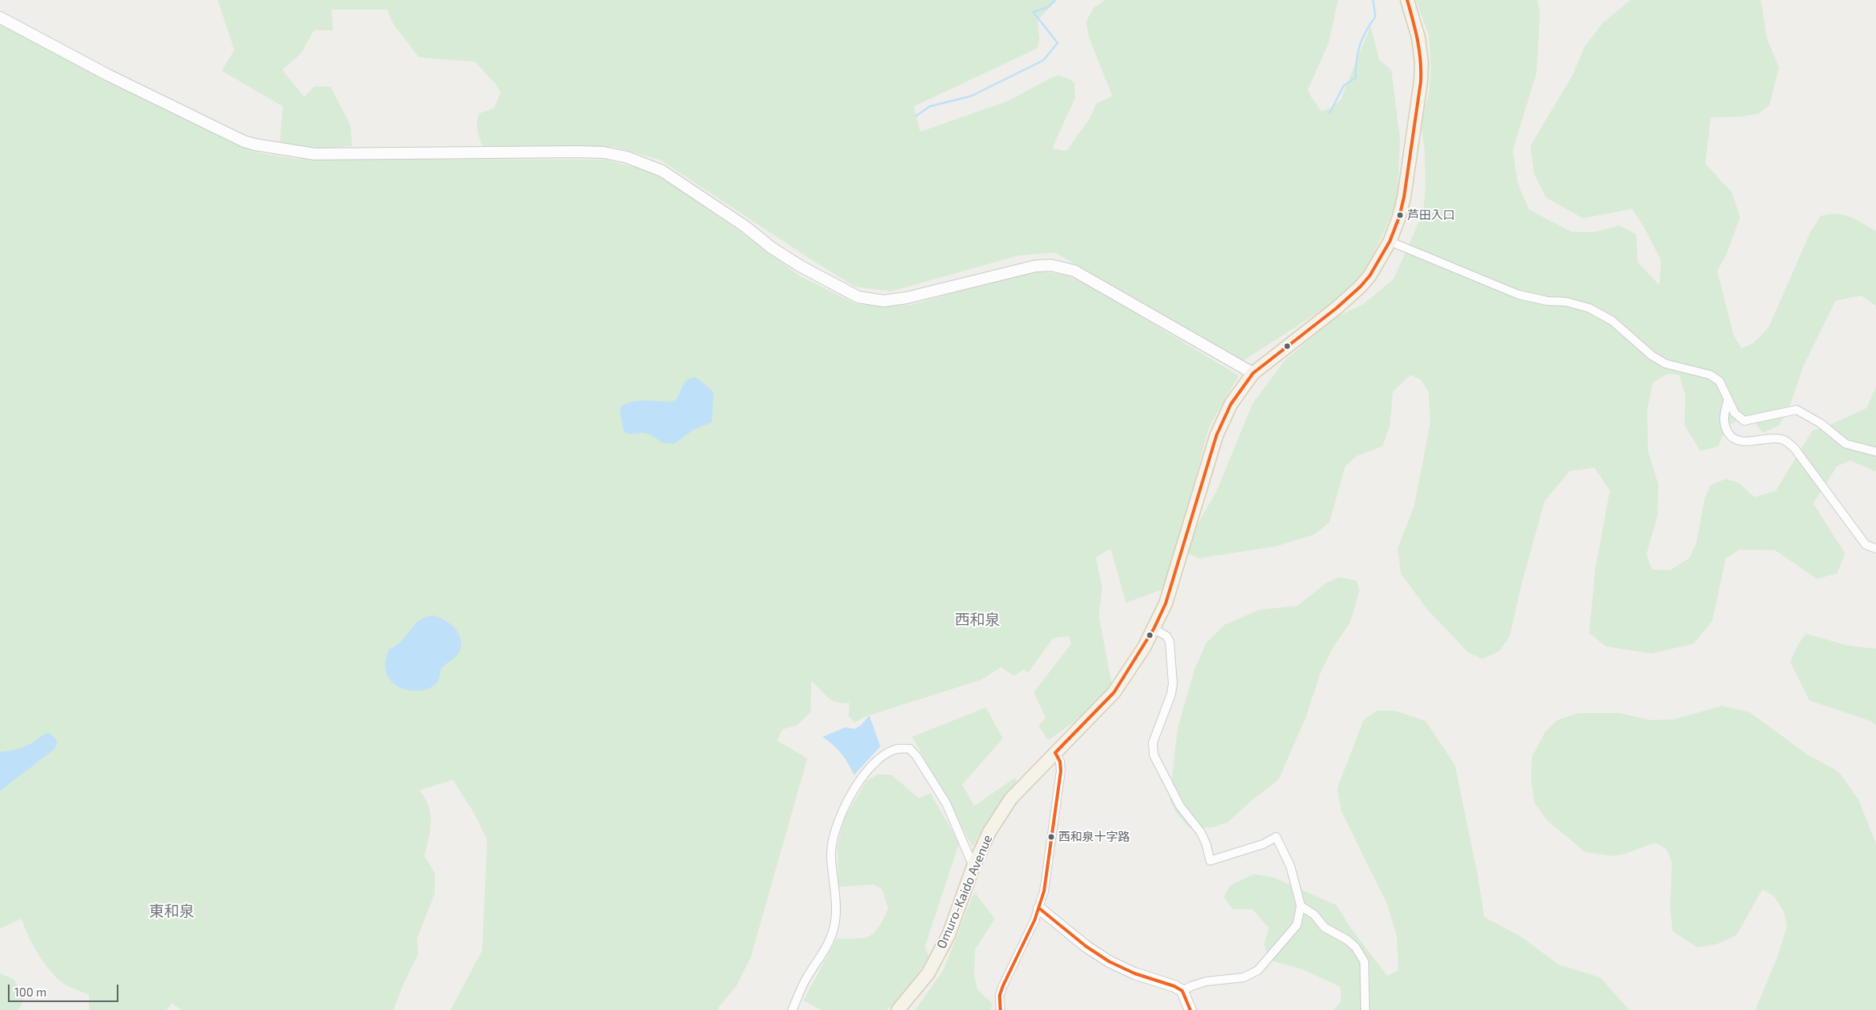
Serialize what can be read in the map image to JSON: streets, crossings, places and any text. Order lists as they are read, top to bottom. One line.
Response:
{"streets":{"main road":["Omuro-Kaido Avenue"]},"districts":["西和泉","東和泉"],"places":["芦田入口","西和泉十字路"],"scale_bar":"100 m"}
